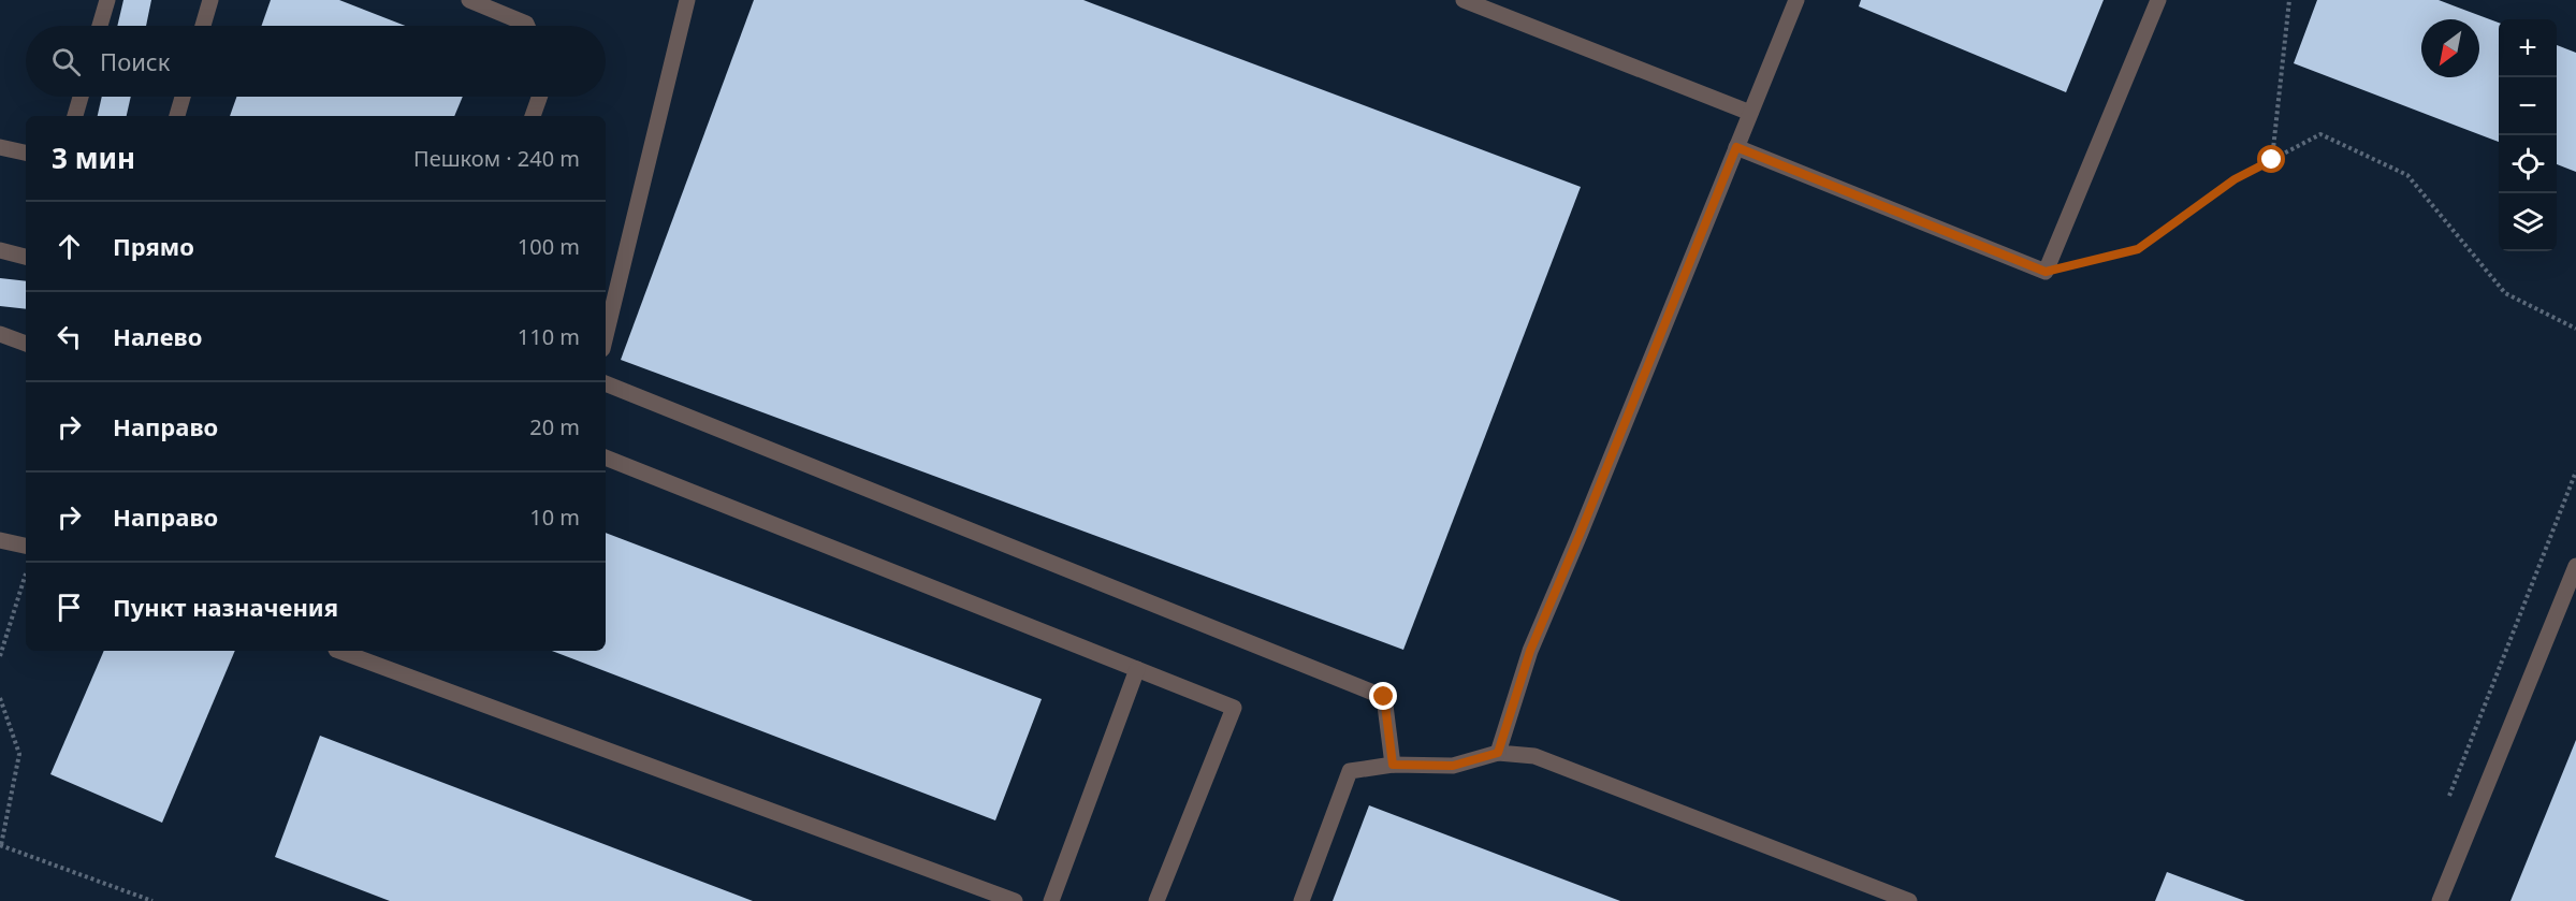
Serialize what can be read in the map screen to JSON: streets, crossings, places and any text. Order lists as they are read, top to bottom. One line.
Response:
{"north":"bottom left","page":{"map_buttons":["+","−"],"search":"Поиск","heading":["3 мин","Пешком · 240 m"],"list":[["Прямо","100 m"],["Налево","110 m"],["Направо","20 m"],["Направо","10 m"],"Пункт назначения"]}}
